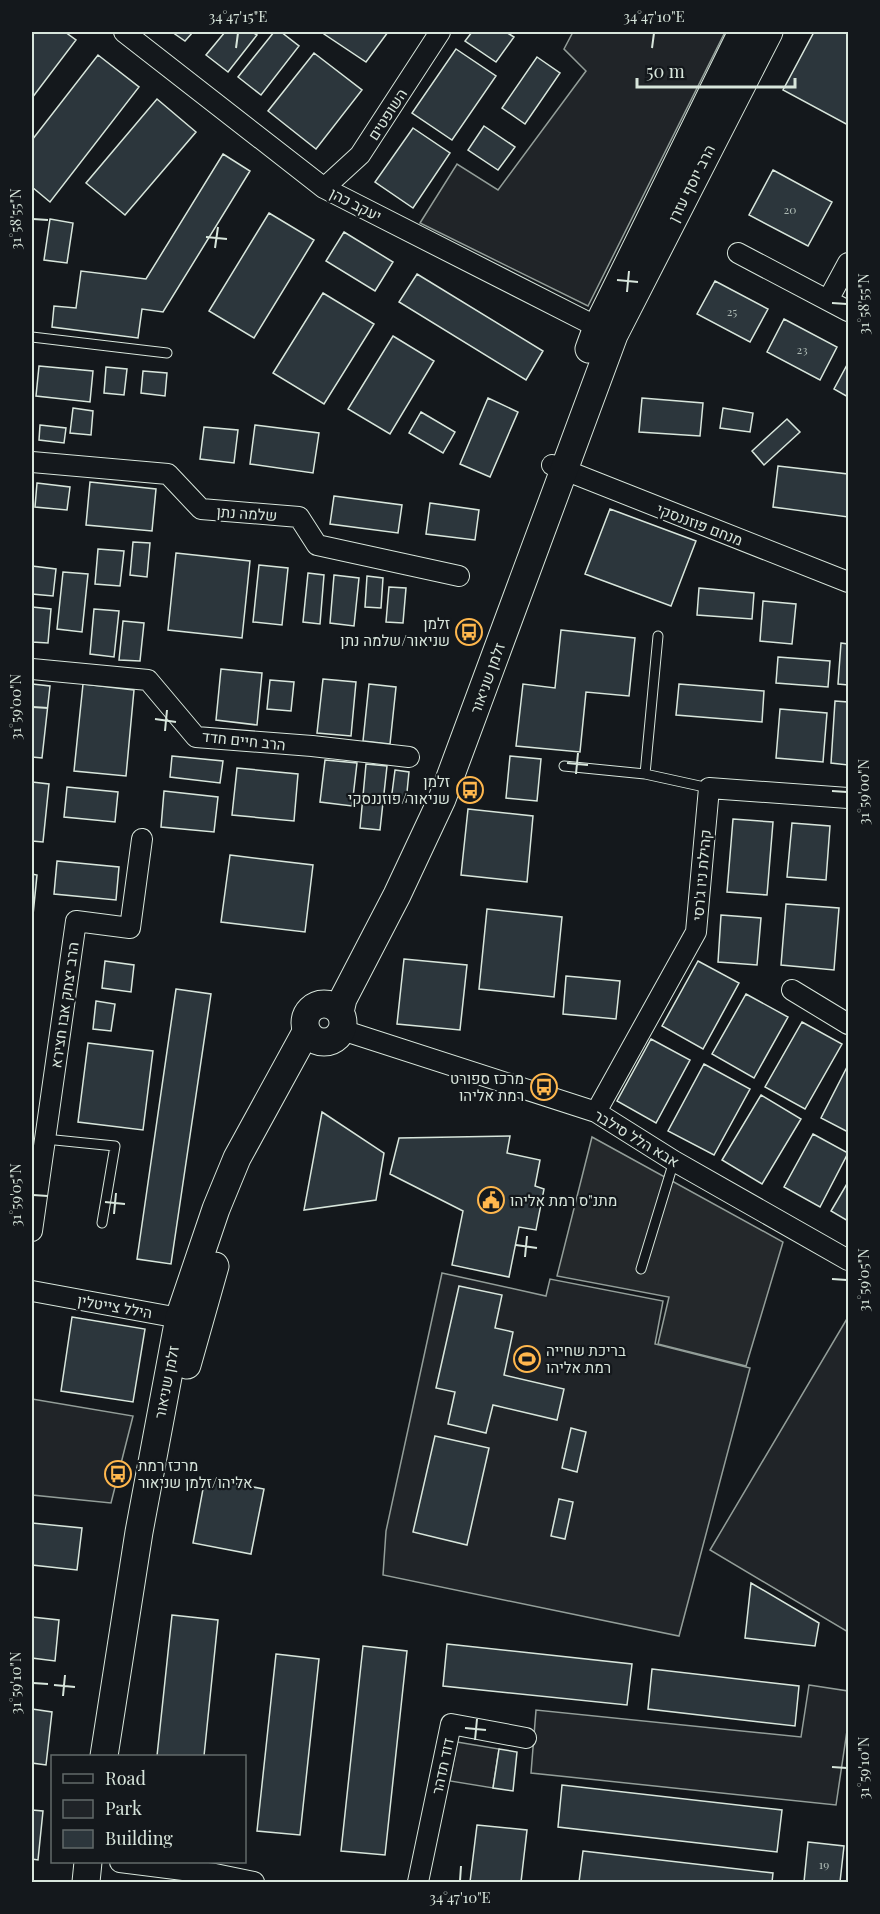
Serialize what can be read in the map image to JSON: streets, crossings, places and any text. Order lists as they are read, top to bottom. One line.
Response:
{"streets":{"street":["השופטים","הרב יוסף עזרן","יעקב כהן","שלמה נתן","מנחם פוזננסקי","זלמן שניאור","הרב חיים חדד","קהילת ניו ג'רסי","הרב יצחק אבו חצירא","אבא הלל סילבר","הילל צייטלין","דוד תדהר"]},"crossings":[["השופטים","יעקב כהן"],["הרב יוסף עזרן","יעקב כהן"],["הרב יוסף עזרן","זלמן שניאור"],["יעקב כהן","זלמן שניאור"],["מנחם פוזננסקי","זלמן שניאור"],["זלמן שניאור","אבא הלל סילבר"],["זלמן שניאור","הילל צייטלין"],["קהילת ניו ג'רסי","אבא הלל סילבר"]],"places":{"bus stop":["זלמן שניאור/שלמה נתן","זלמן שניאור/פוזננסקי","מרכז ספורט רמת אליהו","מרכז רמת אליהו/זלמן שניאור"],"public building":["מתנ\"ס רמת אליהו"],"sports":["בריכת שחייה רמת אליהו"]},"house_numbers":["20","25","23","19"],"legend":["Road","Park","Building"],"scale_bar":"50 m","coordinates":["34°47'15\"E","34°47'10\"E","31°58'55\"N","31°59'00\"N","31°59'05\"N","31°59'10\"N"]}
